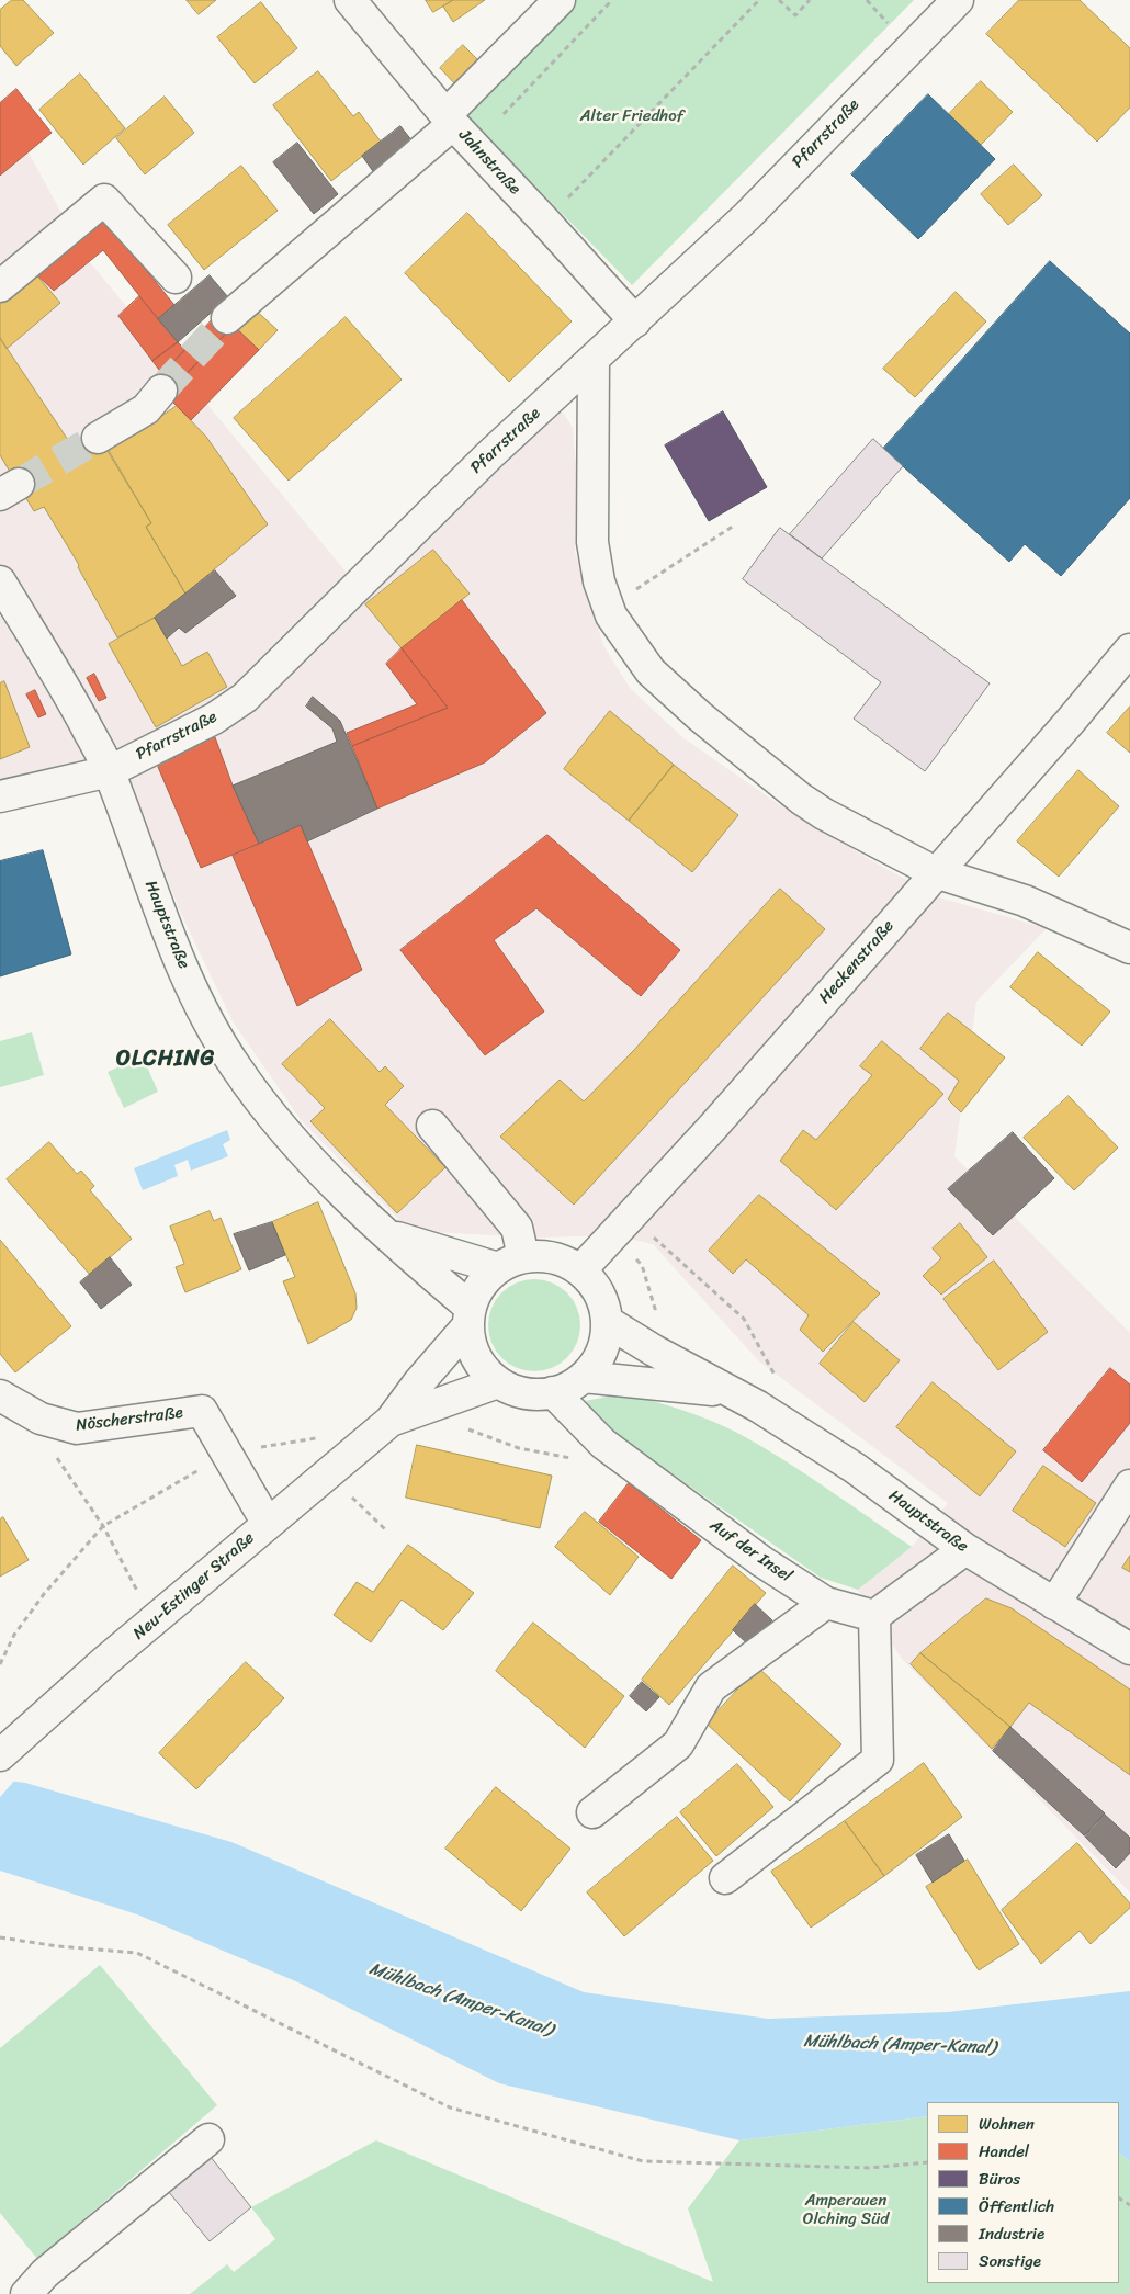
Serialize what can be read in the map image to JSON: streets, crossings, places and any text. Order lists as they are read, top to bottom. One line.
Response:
{"streets":{"street":["Pfarrstraße","Jahnstraße","Hauptstraße","Heckenstraße","Nöscherstraße","Auf der Insel","Neu-Estinger Straße"]},"crossings":[["Pfarrstraße","Jahnstraße"],["Pfarrstraße","Hauptstraße"],["Hauptstraße","Heckenstraße"],["Hauptstraße","Auf der Insel"],["Hauptstraße","Neu-Estinger Straße"],["Heckenstraße","Auf der Insel"],["Heckenstraße","Neu-Estinger Straße"],["Nöscherstraße","Neu-Estinger Straße"],["Auf der Insel","Neu-Estinger Straße"]],"districts":["OLCHING"],"water":["Mühlbach (Amper-Kanal)"],"parks":["Alter Friedhof","Amperauen Olching Süd"],"legend":["Wohnen","Handel","Büros","Öffentlich","Industrie","Sonstige"]}
